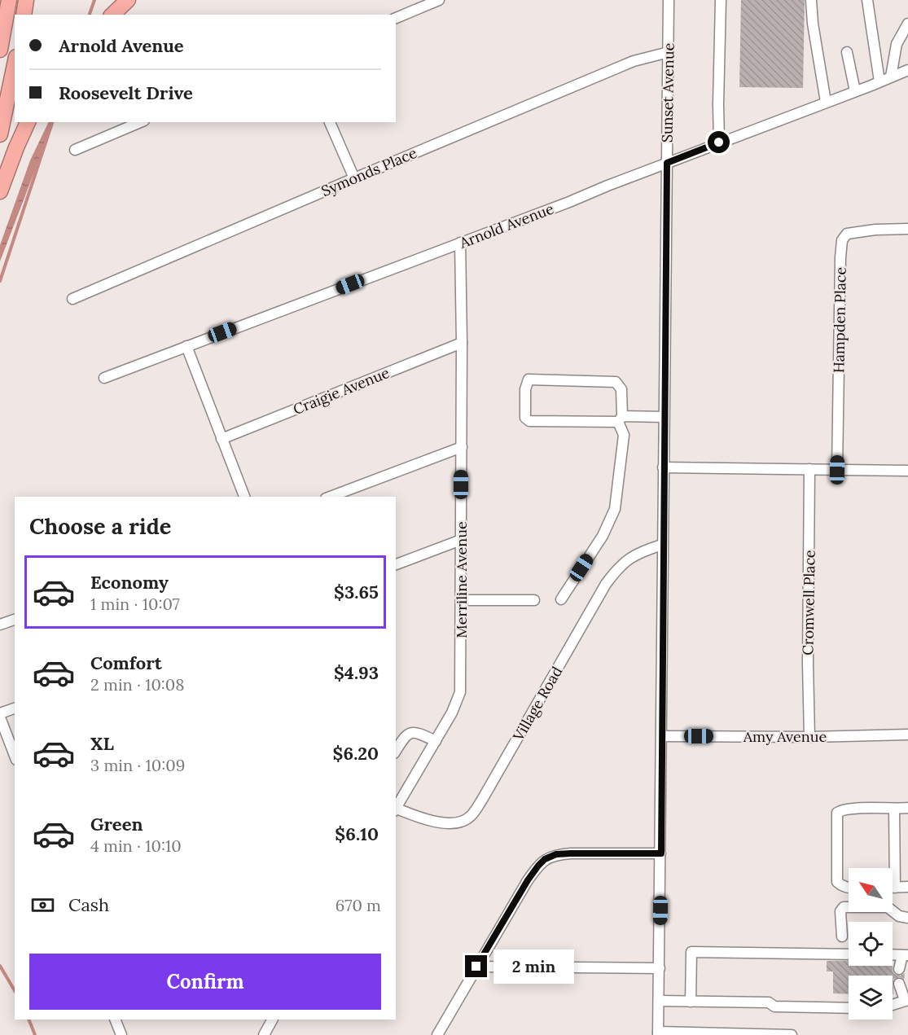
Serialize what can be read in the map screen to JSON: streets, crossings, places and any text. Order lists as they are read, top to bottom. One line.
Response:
{"streets":{"street":["Sunset Avenue","Symonds Place","Arnold Avenue","Hampden Place","Craigie Avenue","Merriline Avenue","Cromwell Place","Village Road","Amy Avenue"]},"crossings":[["Sunset Avenue","Symonds Place"],["Sunset Avenue","Arnold Avenue"],["Sunset Avenue","Village Road"],["Sunset Avenue","Amy Avenue"],["Arnold Avenue","Merriline Avenue"],["Craigie Avenue","Merriline Avenue"],["Merriline Avenue","Village Road"],["Cromwell Place","Amy Avenue"]],"north":"top left","page":{"banner":["Arnold Avenue","Roosevelt Drive"],"heading":"Choose a ride","list":[{"name":"Economy","note":"1 min · 10:07","value":"$3.65"},{"name":"Comfort","note":"2 min · 10:08","value":"$4.93"},{"name":"XL","note":"3 min · 10:09","value":"$6.20"},{"name":"Green","note":"4 min · 10:10","value":"$6.10"}],"pay":["Cash","670 m"],"buttons":"Confirm","bubble":"2 min"}}
